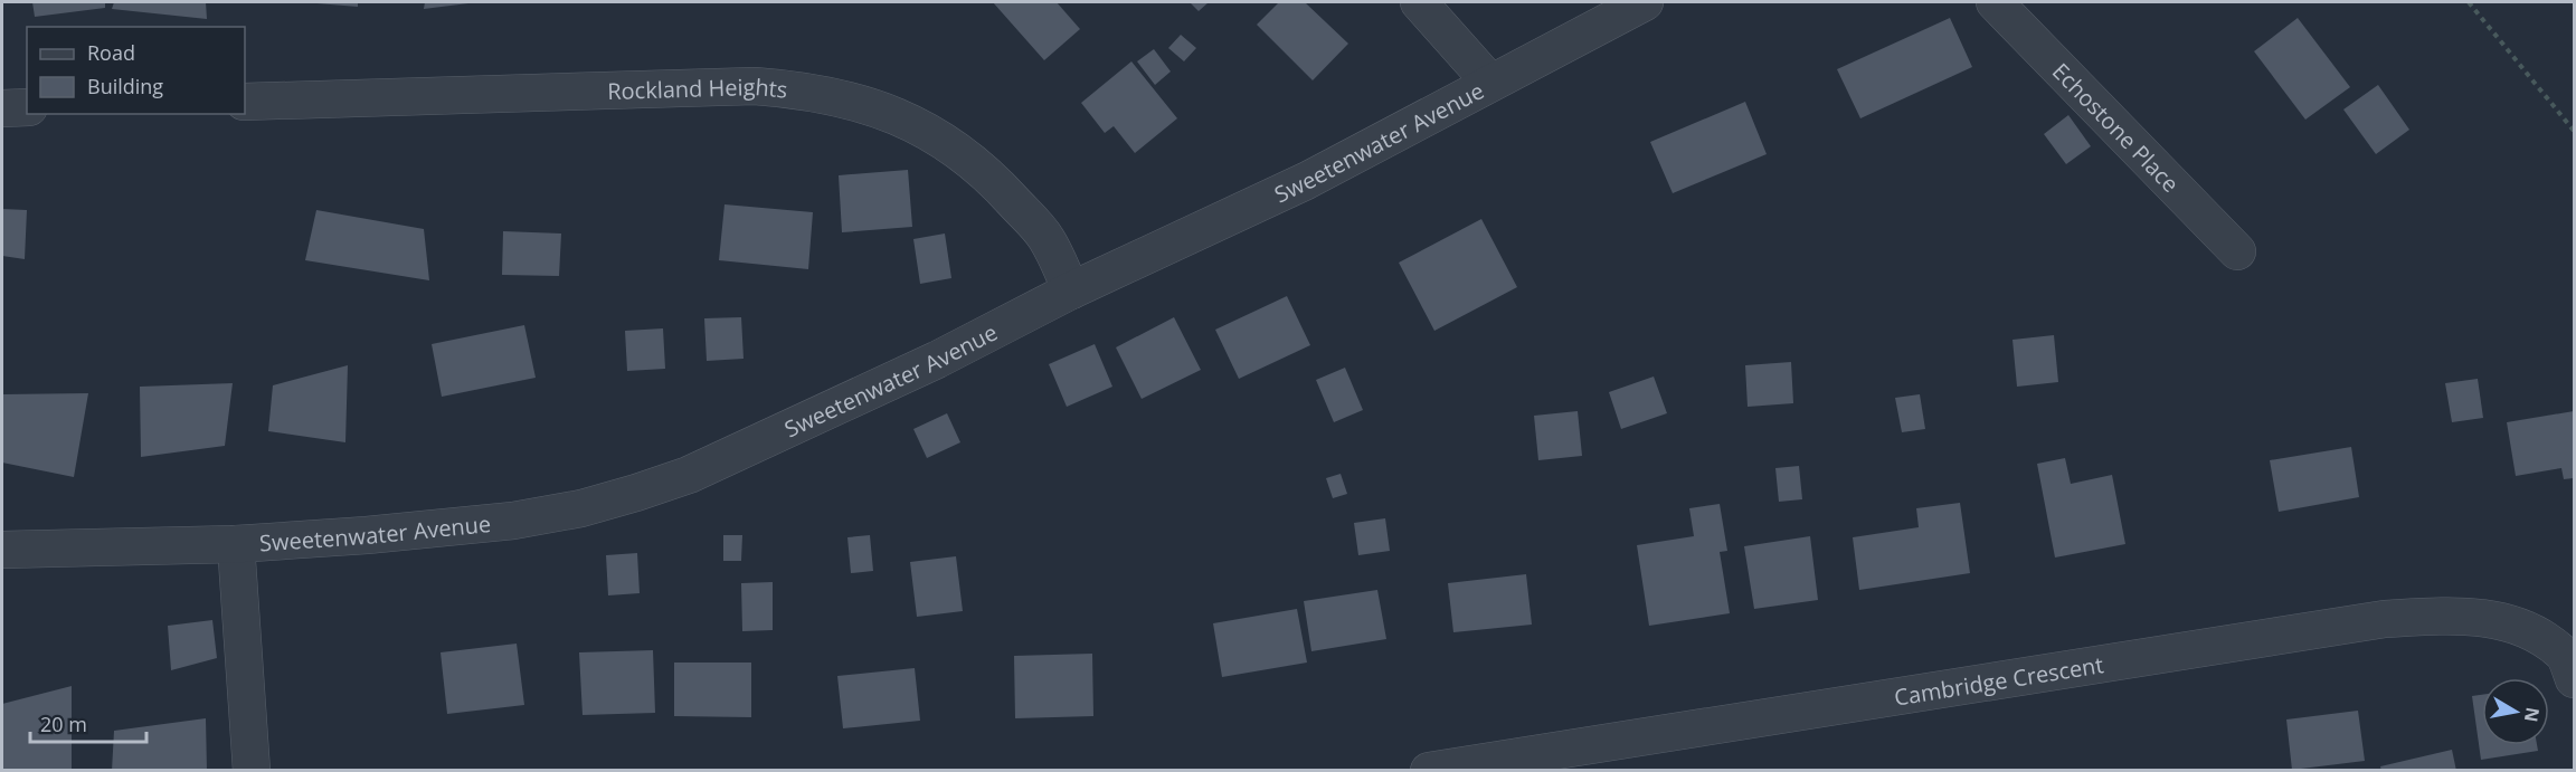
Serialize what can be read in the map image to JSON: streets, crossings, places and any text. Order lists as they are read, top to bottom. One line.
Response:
{"streets":{"street":["Rockland Heights","Echostone Place","Sweetenwater Avenue","Cambridge Crescent"]},"crossings":[["Rockland Heights","Sweetenwater Avenue"]],"legend":["Road","Building"],"scale_bar":"20 m","north":"right"}
